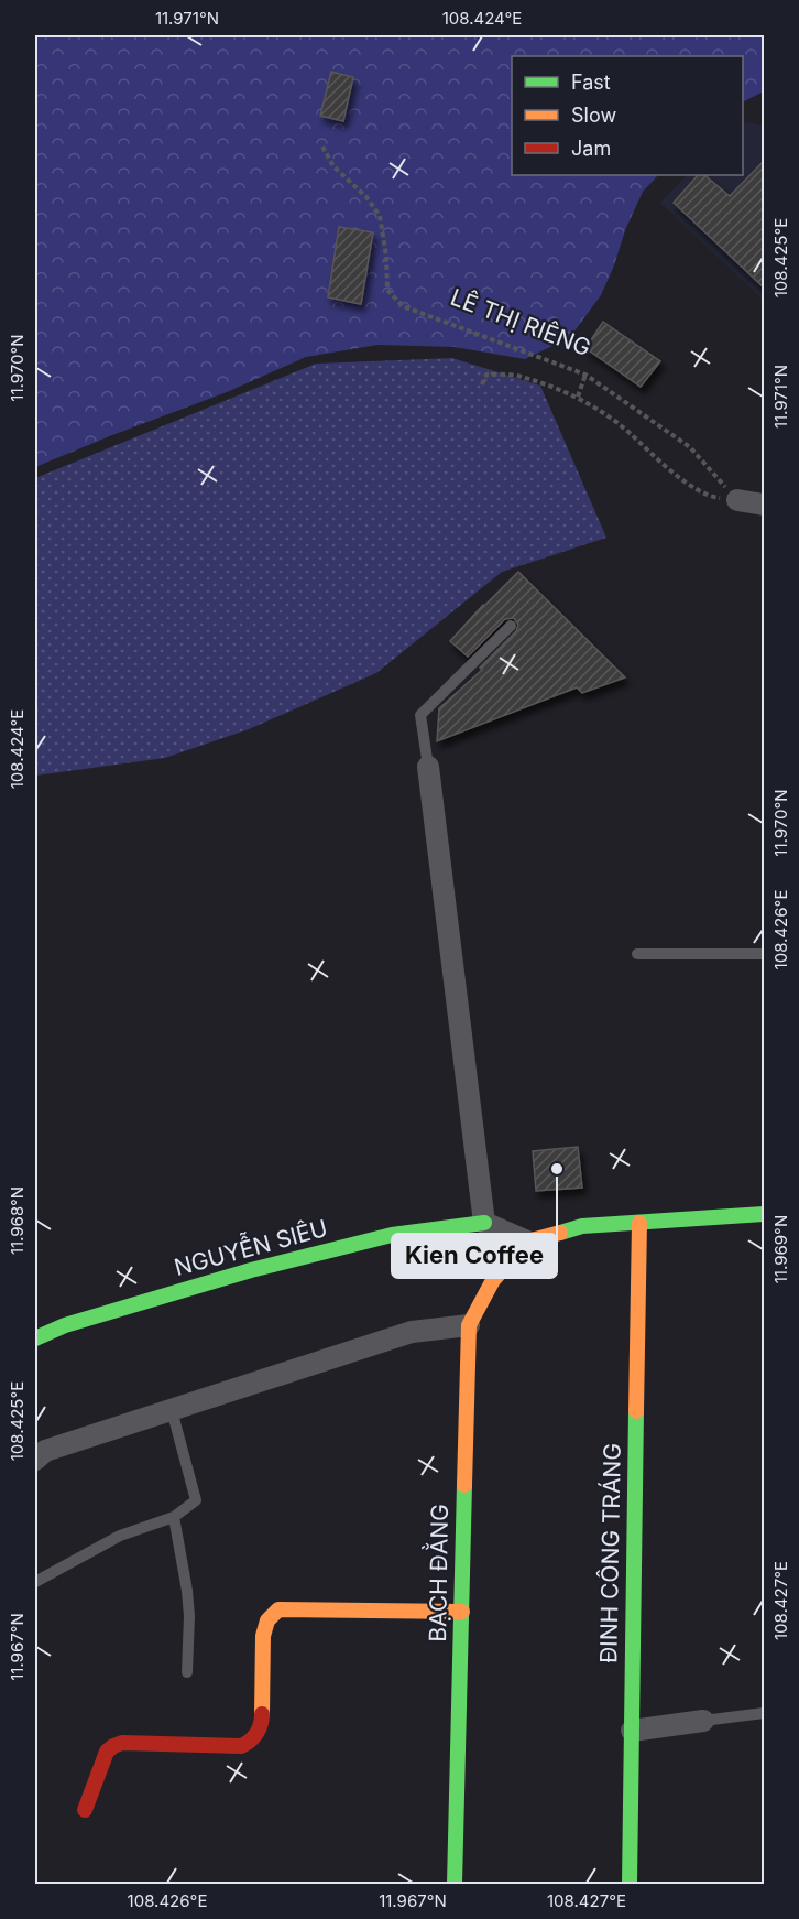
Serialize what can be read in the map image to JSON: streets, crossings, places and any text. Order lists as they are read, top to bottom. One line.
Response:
{"streets":{"street":["NGUYỄN SIÊU","ĐINH CÔNG TRÁNG","BẠCH ĐẰNG"],"path":["LÊ THỊ RIÊNG"]},"places":["Kien Coffee"],"legend":["Fast","Slow","Jam"],"coordinates":["11.971°N","108.424°E","108.425°E","11.970°N","108.426°E","11.968°N","11.969°N","108.427°E","11.967°N"]}
